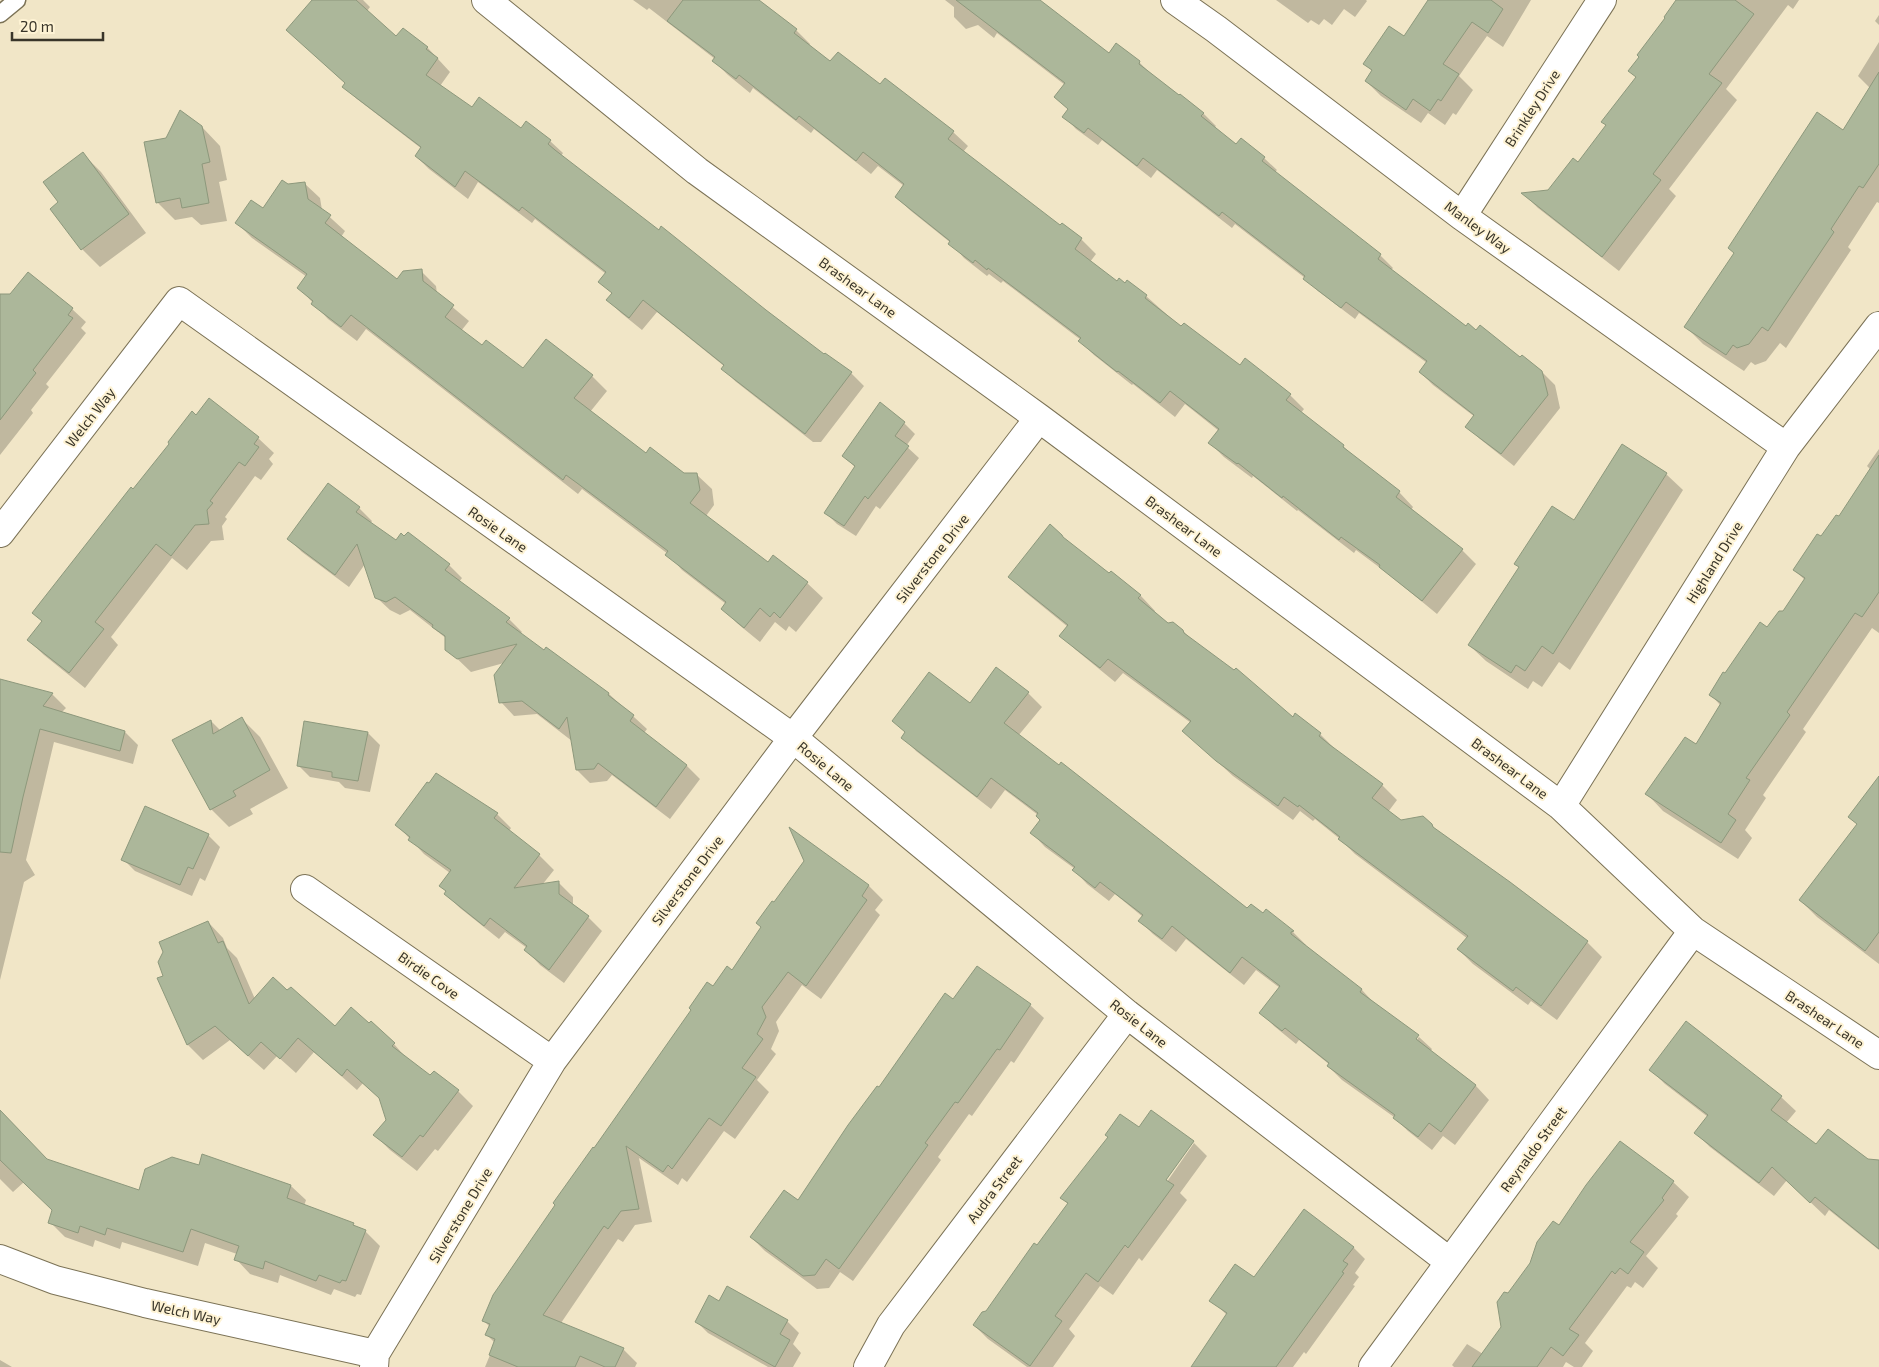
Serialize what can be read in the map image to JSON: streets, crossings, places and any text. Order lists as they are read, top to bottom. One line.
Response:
{"streets":{"street":["Brinkley Drive","Manley Way","Brashear Lane","Welch Way","Rosie Lane","Silverstone Drive","Highland Drive","Birdie Cove","Reynaldo Street","Audra Street"]},"crossings":[["Brinkley Drive","Manley Way"],["Manley Way","Highland Drive"],["Brashear Lane","Silverstone Drive"],["Brashear Lane","Highland Drive"],["Brashear Lane","Reynaldo Street"],["Welch Way","Rosie Lane"],["Welch Way","Silverstone Drive"],["Rosie Lane","Silverstone Drive"],["Rosie Lane","Reynaldo Street"],["Rosie Lane","Audra Street"],["Silverstone Drive","Birdie Cove"]],"scale_bar":"20 m"}
